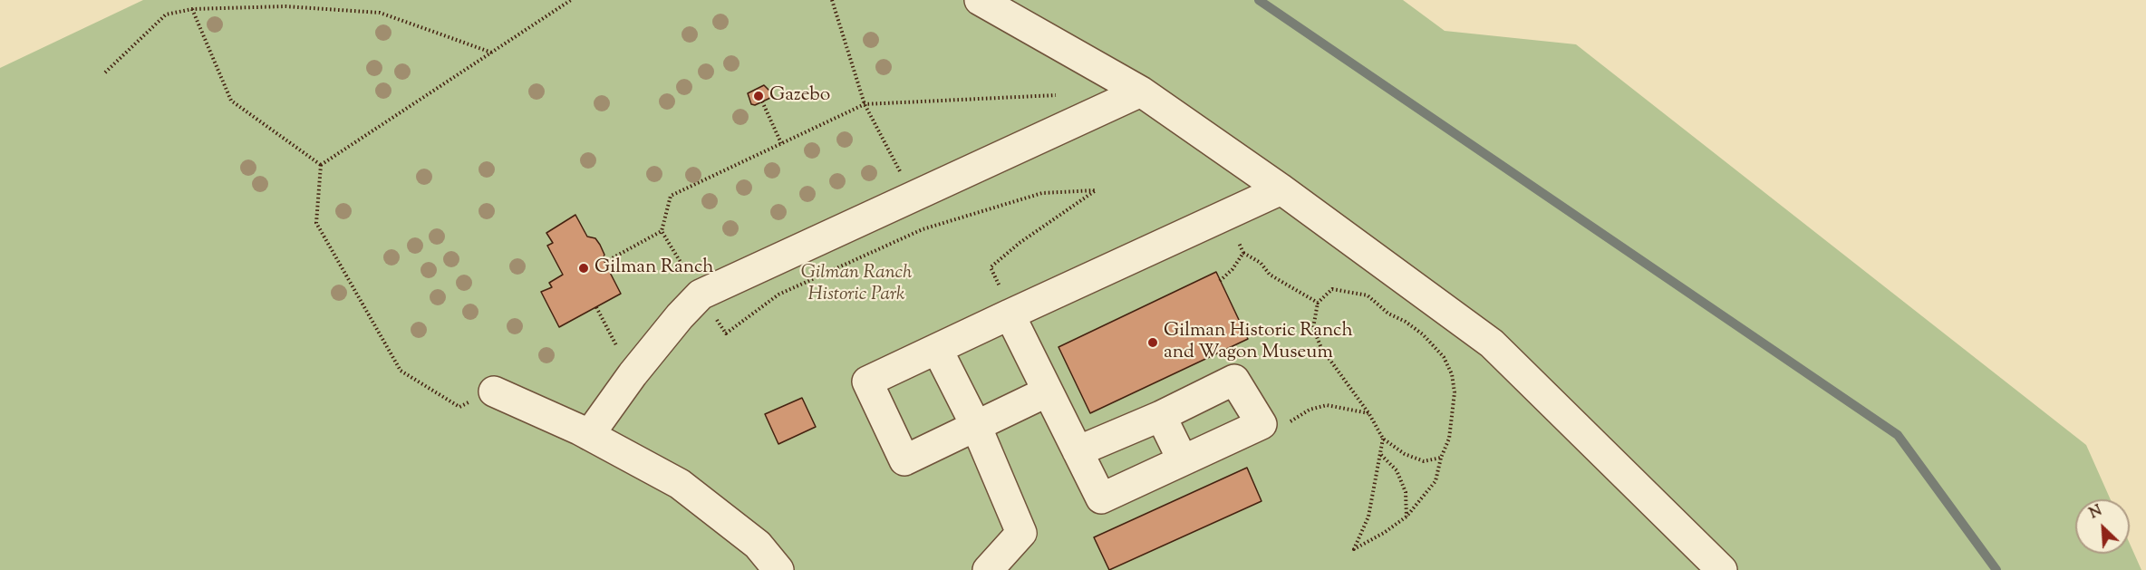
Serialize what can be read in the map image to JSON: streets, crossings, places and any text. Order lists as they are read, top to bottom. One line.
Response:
{"parks":["Gilman Ranch Historic Park"],"places":["Gazebo","Gilman Ranch","Gilman Historic Ranch and Wagon Museum"],"north":"top left"}
